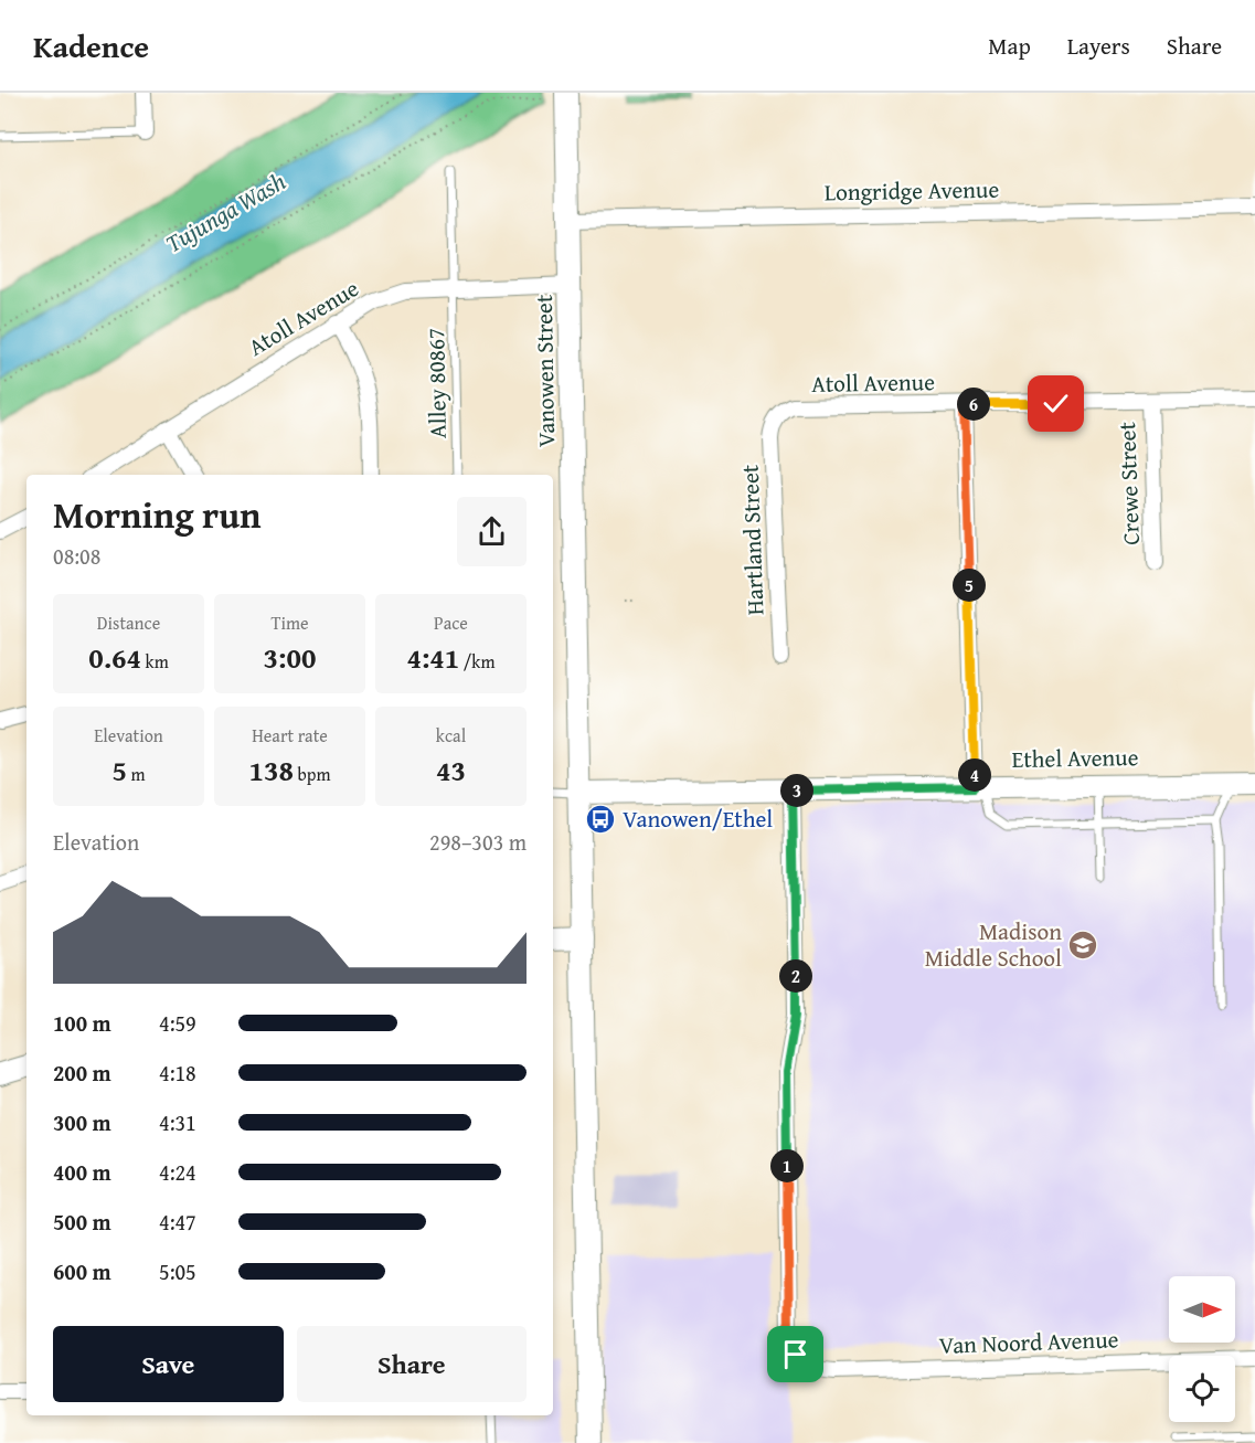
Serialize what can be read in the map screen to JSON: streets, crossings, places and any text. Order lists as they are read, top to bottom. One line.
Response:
{"streets":{"main road":["Vanowen Street","Ethel Avenue"],"street":["Longridge Avenue","Atoll Avenue","Crewe Street","Hartland Street","Van Noord Avenue"],"lane":["Alley 80867"]},"crossings":[["Longridge Avenue","Vanowen Street"],["Atoll Avenue","Vanowen Street"],["Atoll Avenue","Alley 80867"],["Atoll Avenue","Crewe Street"],["Atoll Avenue","Hartland Street"],["Vanowen Street","Ethel Avenue"],["Ethel Avenue","Van Noord Avenue"]],"water":["Tujunga Wash"],"places":{"bus stop":["Vanowen/Ethel"],"school or university":["Madison Middle School"]},"north":"right","page":{"header":"Kadence","nav":["Map","Layers","Share"],"pins":["6","5","4","3","2","1"],"heading":["Morning run","08:08"],"stats":[["Distance","0.64 km"],["Time","3:00"],["Pace","4:41 /km"],["Elevation","5 m"],["Heart rate","138 bpm"],["kcal","43"]],"chart":["Elevation","298–303 m"],"list":[{"name":"100 m","note":"4:59"},{"name":"200 m","note":"4:18"},{"name":"300 m","note":"4:31"},{"name":"400 m","note":"4:24"},{"name":"500 m","note":"4:47"},{"name":"600 m","note":"5:05"}],"buttons":["Save","Share"]}}
